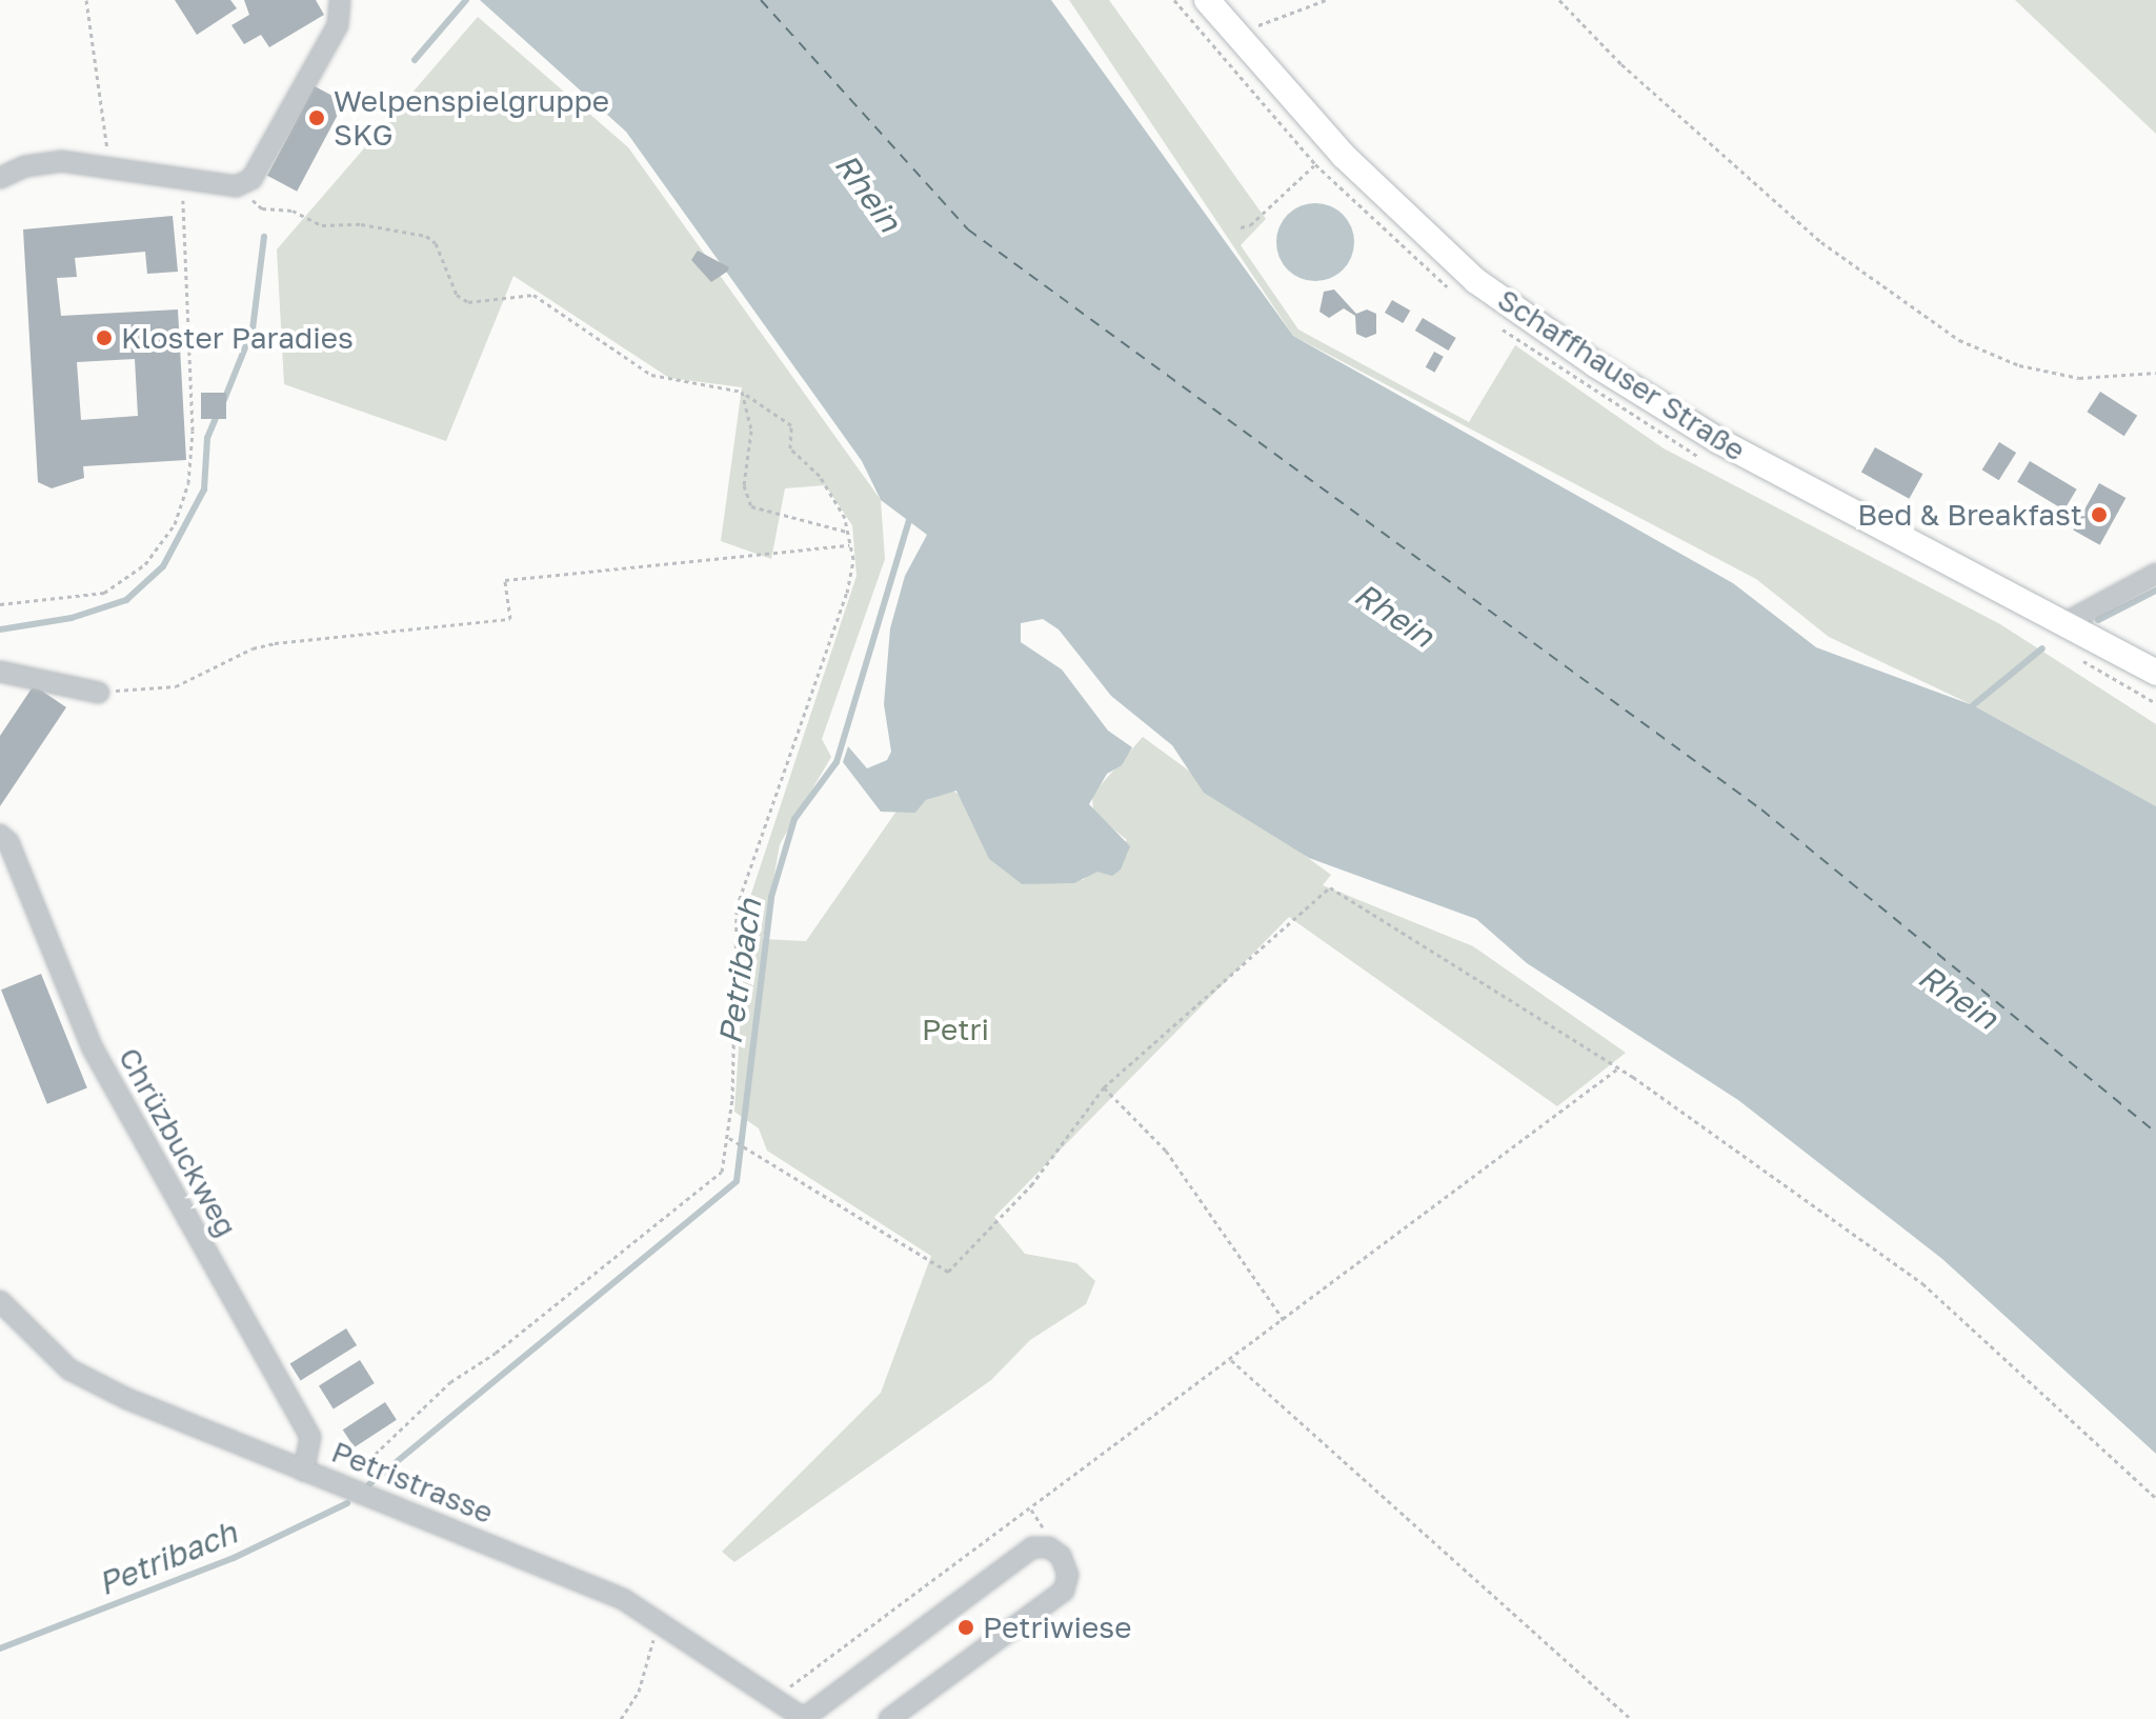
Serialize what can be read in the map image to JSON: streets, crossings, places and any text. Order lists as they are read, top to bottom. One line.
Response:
{"streets":{"main road":["Schaffhauser Straße"],"street":["Chrüzbuckweg","Petristrasse"]},"crossings":[["Chrüzbuckweg","Petristrasse"]],"water":["Rhein","Petribach"],"parks":["Petri"],"places":["Welpenspielgruppe SKG","Kloster Paradies","Bed & Breakfast","Petriwiese"]}
